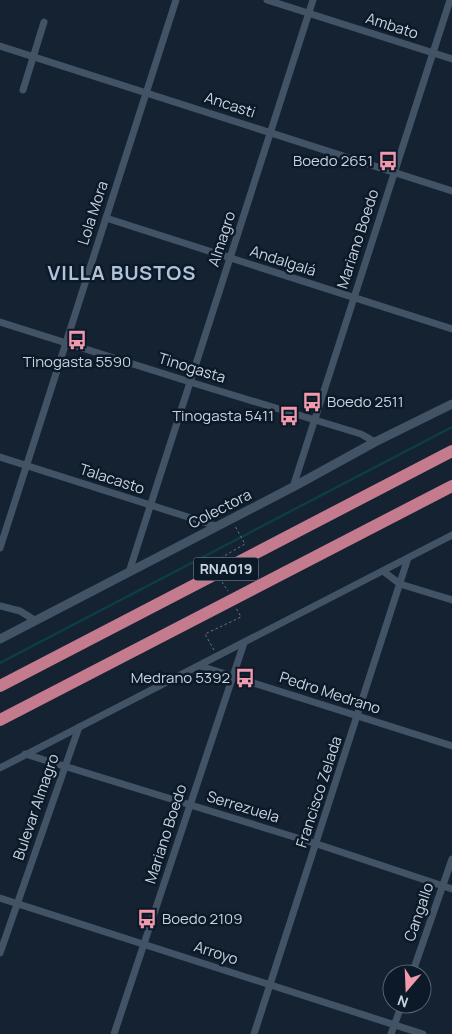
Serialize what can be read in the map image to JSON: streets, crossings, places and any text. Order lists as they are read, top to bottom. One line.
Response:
{"streets":{"highway":["RNA019"],"street":["Ambato","Ancasti","Lola Mora","Almagro","Mariano Boedo","Andalgalá","Tinogasta","Talacasto","Colectora","Pedro Medrano","Francisco Zelada","Bulevar Almagro","Serrezuela","Cangallo","Arroyo"]},"crossings":[["Ambato","Almagro"],["Ambato","Mariano Boedo"],["Ancasti","Lola Mora"],["Ancasti","Almagro"],["Ancasti","Mariano Boedo"],["Lola Mora","Andalgalá"],["Lola Mora","Tinogasta"],["Lola Mora","Talacasto"],["Almagro","Andalgalá"],["Almagro","Tinogasta"],["Almagro","Talacasto"],["Almagro","Colectora"],["Mariano Boedo","Andalgalá"],["Mariano Boedo","Tinogasta"],["Mariano Boedo","Colectora"],["Mariano Boedo","Pedro Medrano"],["Mariano Boedo","Serrezuela"],["Mariano Boedo","Arroyo"],["Tinogasta","Colectora"],["Talacasto","Colectora"],["Pedro Medrano","Francisco Zelada"],["Francisco Zelada","Serrezuela"],["Francisco Zelada","Arroyo"],["Bulevar Almagro","Serrezuela"],["Bulevar Almagro","Arroyo"],["Serrezuela","Cangallo"]],"districts":["VILLA BUSTOS"],"places":{"bus stop":["Boedo 2651","Tinogasta 5590","Boedo 2511","Tinogasta 5411","Medrano 5392","Boedo 2109"]},"north":"bottom"}
